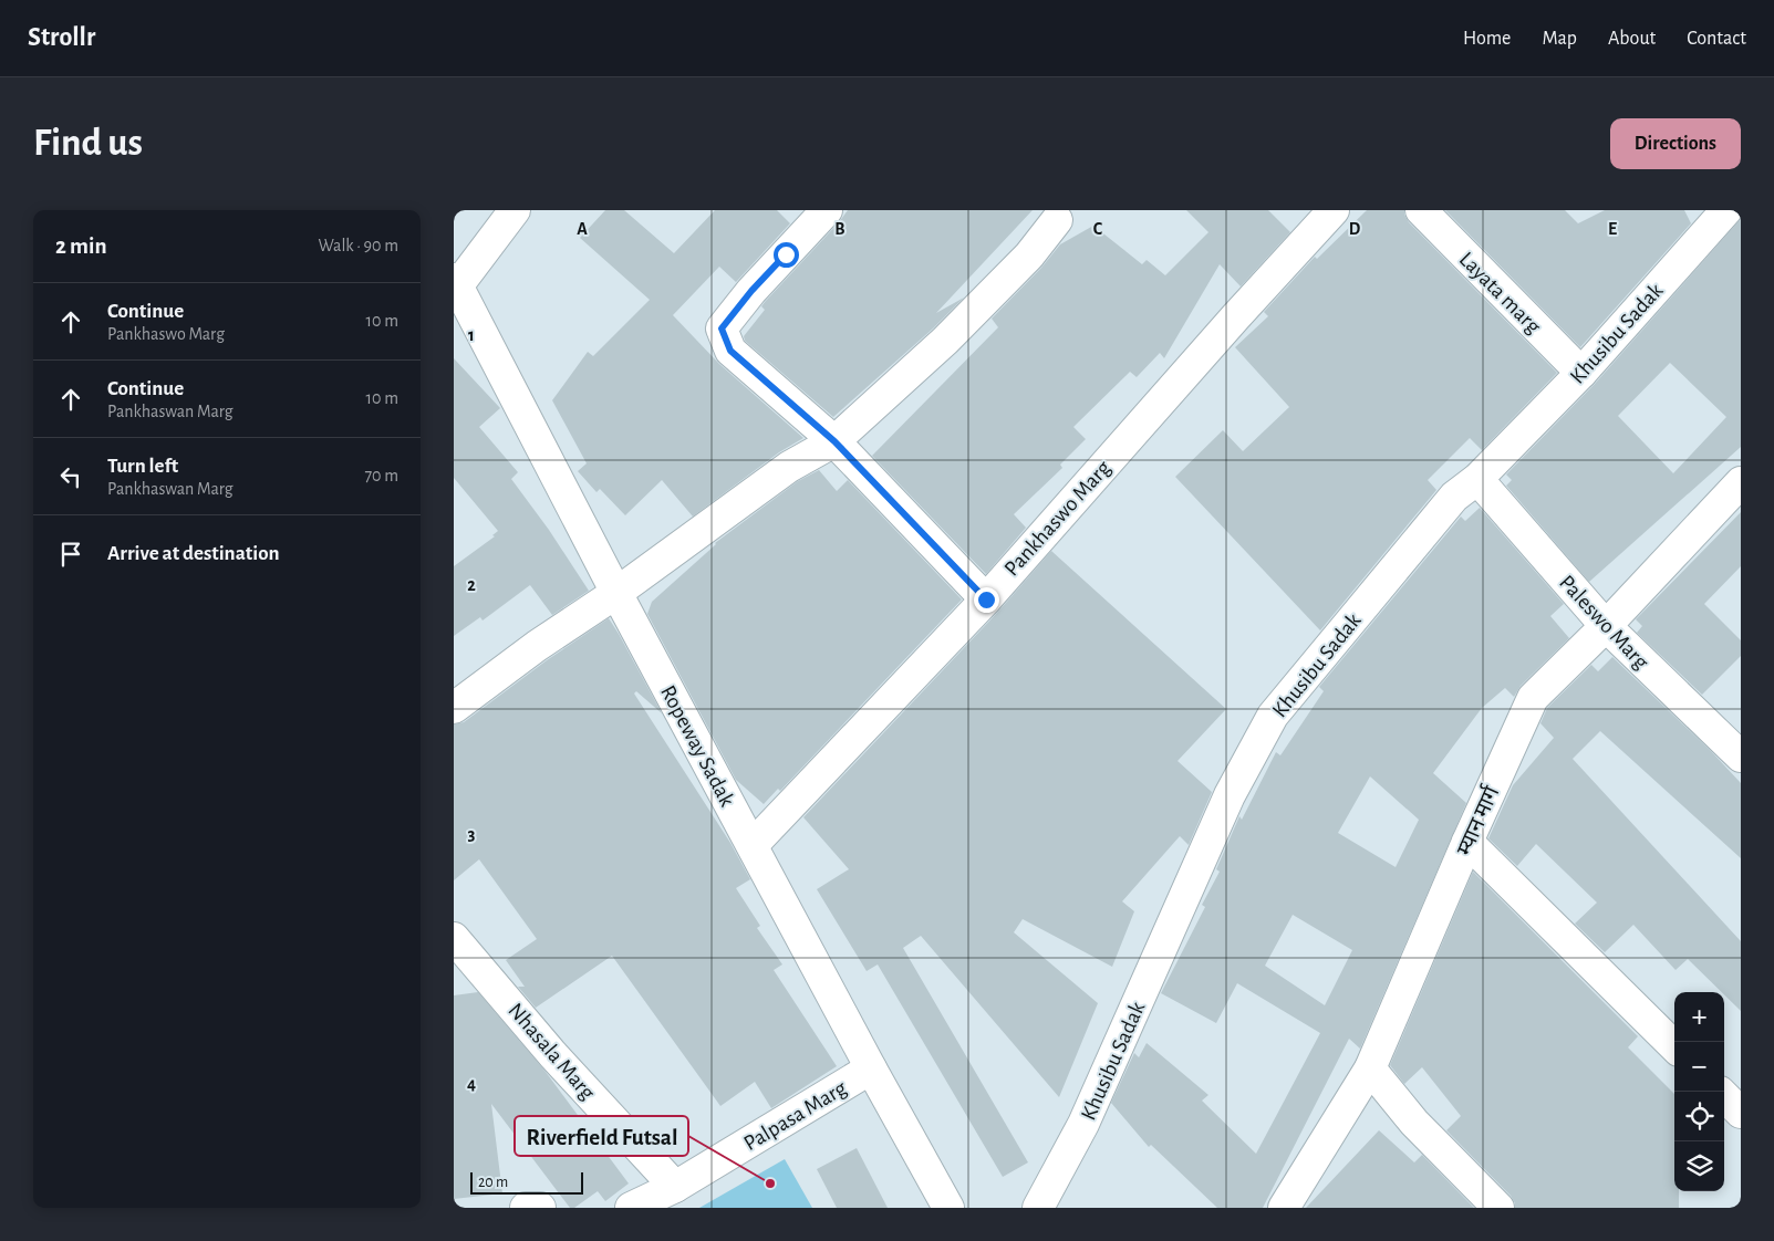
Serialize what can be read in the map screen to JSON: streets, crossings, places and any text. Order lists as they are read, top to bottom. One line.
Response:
{"streets":{"street":["Layata marg","Khusibu Sadak","Pankhaswo Marg","Paleswo Marg","Ropeway Sadak","म्यान मार्ग","Nhasala Marg","Palpasa Marg"]},"crossings":[["Layata marg","Khusibu Sadak"],["Khusibu Sadak","Paleswo Marg"],["Pankhaswo Marg","Ropeway Sadak"],["Paleswo Marg","म्यान मार्ग"],["Ropeway Sadak","Palpasa Marg"],["Nhasala Marg","Palpasa Marg"]],"places":["Riverfield Futsal"],"scale_bar":"20 m","page":{"header":"Strollr","nav":["Home","Map","About","Contact"],"buttons":"Directions","title":"Find us","heading":["2 min","Walk · 90 m"],"list":[["Continue","Pankhaswo Marg","10 m"],["Continue","Pankhaswan Marg","10 m"],["Turn left","Pankhaswan Marg","70 m"],"Arrive at destination"],"map_buttons":["+","−"],"scale":"20 m"},"grid":{"columns":["A","B","C","D","E"],"rows":["1","2","3","4"]}}
